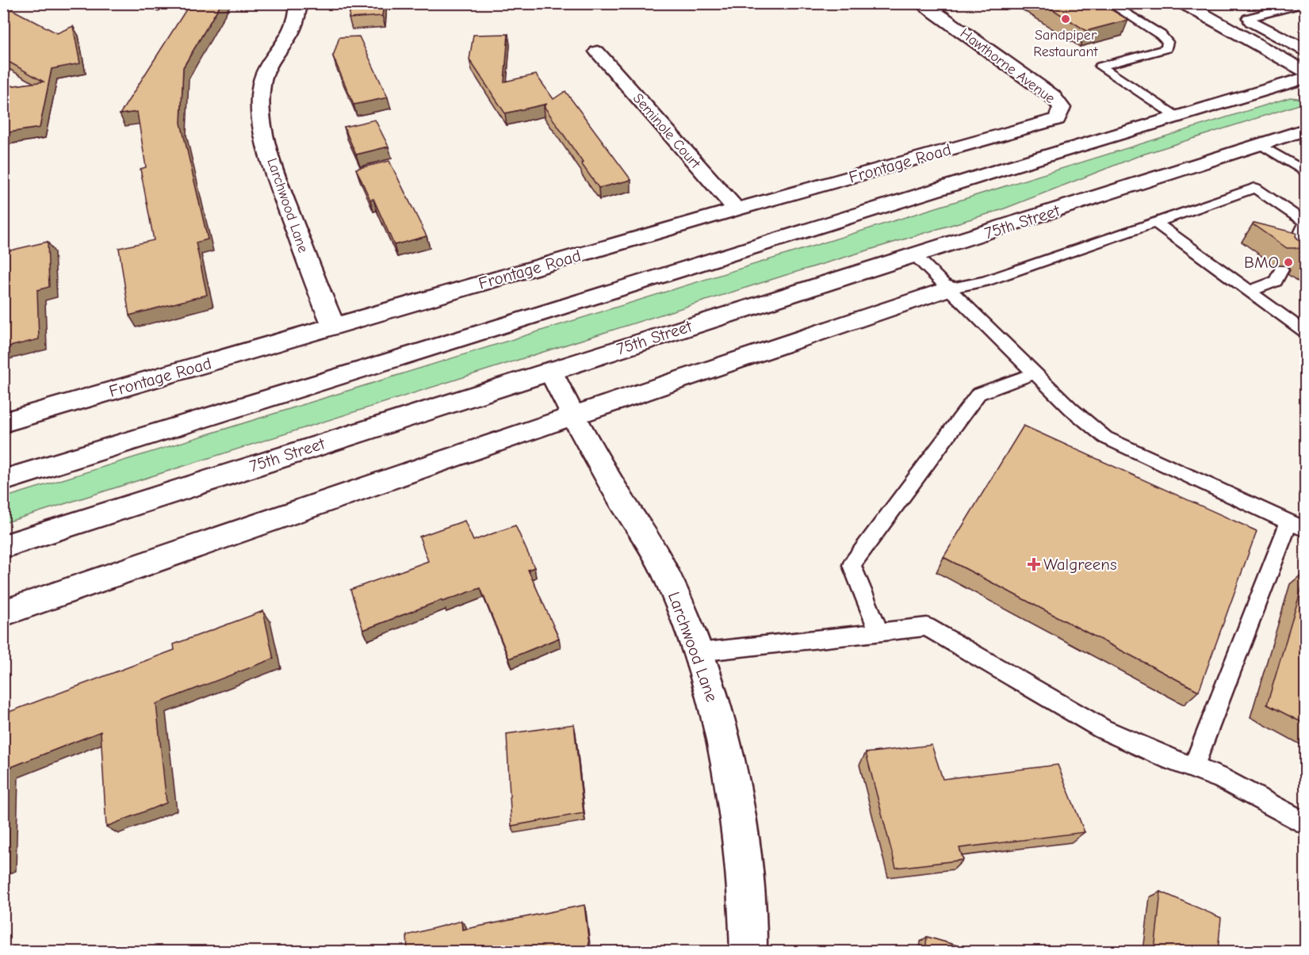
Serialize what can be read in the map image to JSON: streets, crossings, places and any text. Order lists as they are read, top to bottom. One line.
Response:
{"streets":{"street":["Hawthorne Avenue","Seminole Court","Frontage Road","Larchwood Lane","75th Street"]},"crossings":[["Hawthorne Avenue","Frontage Road"],["Seminole Court","Frontage Road"],["Frontage Road","Larchwood Lane"],["Larchwood Lane","75th Street"]],"places":{"other":["Sandpiper Restaurant","BMO"],"health":["Walgreens"]}}
